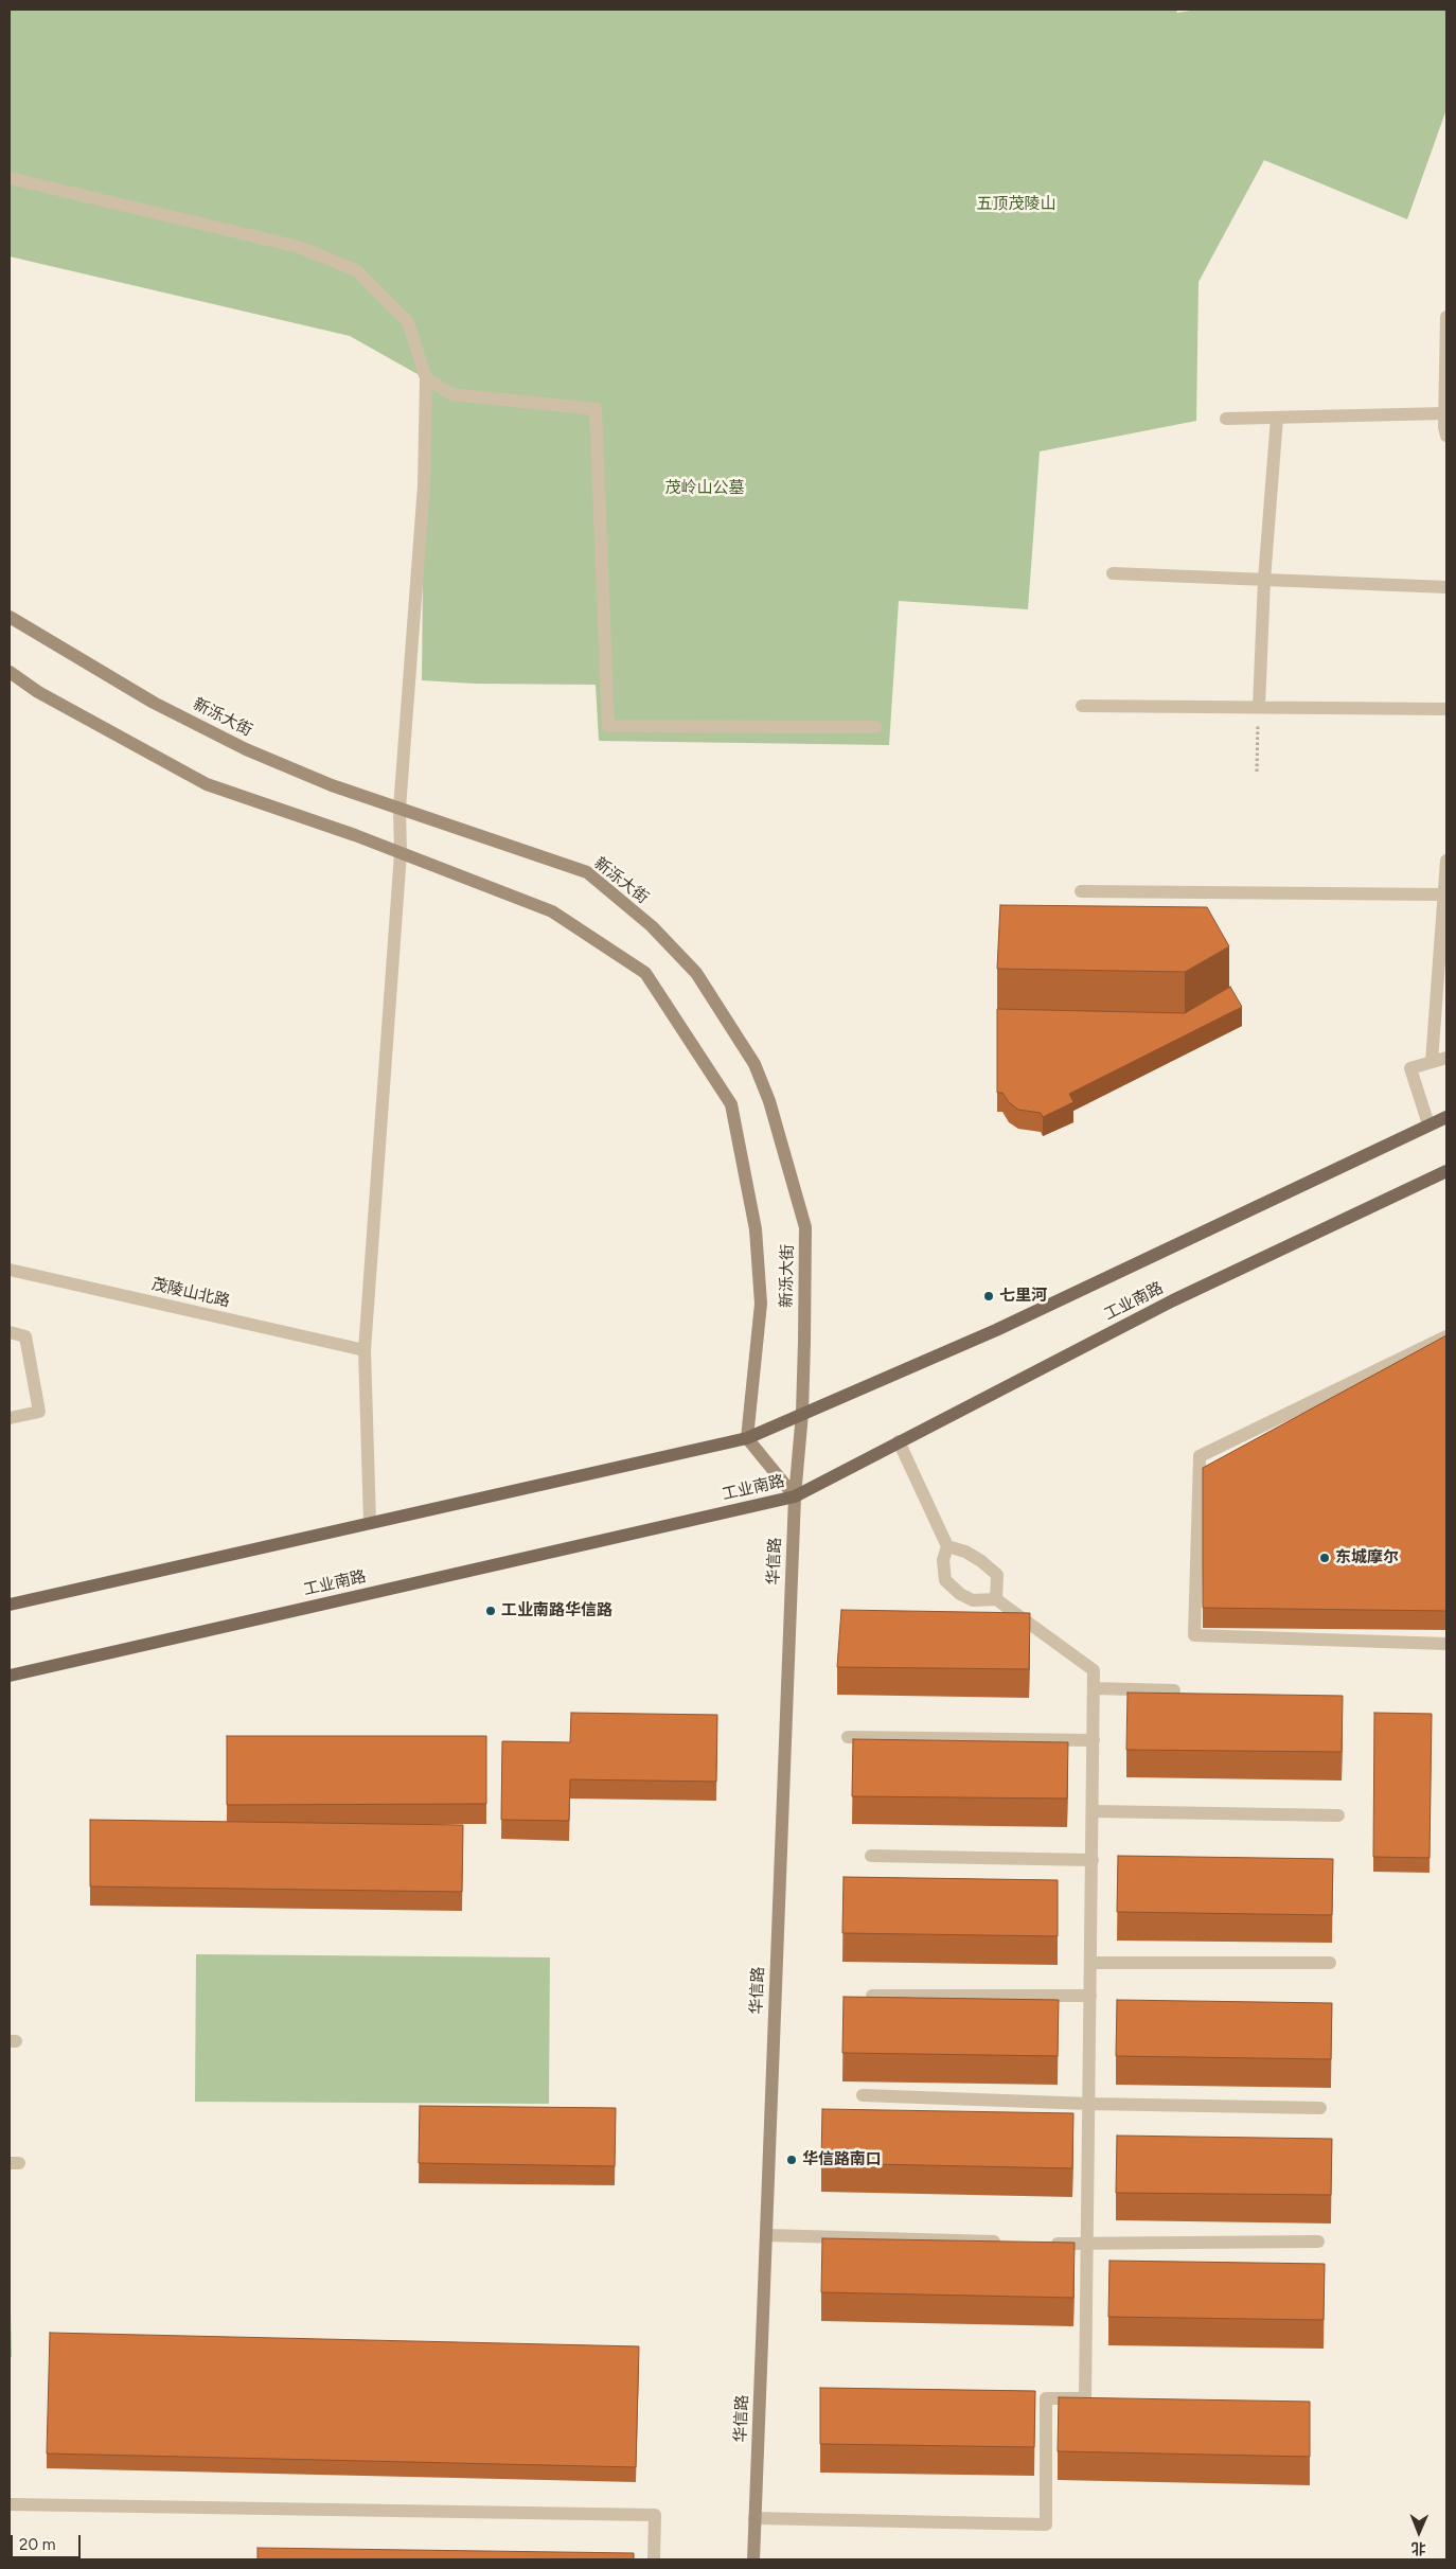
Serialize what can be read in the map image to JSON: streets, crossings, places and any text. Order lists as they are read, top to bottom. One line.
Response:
{"streets":{"main road":["新泺大街","工业南路","华信路"],"street":["茂陵山北路"]},"crossings":[["新泺大街","工业南路"],["新泺大街","华信路"],["工业南路","华信路"]],"parks":["五顶茂陵山","茂岭山公墓"],"places":["七里河","东城摩尔","工业南路华信路","华信路南口"],"scale_bar":"20 m","north":"bottom"}
